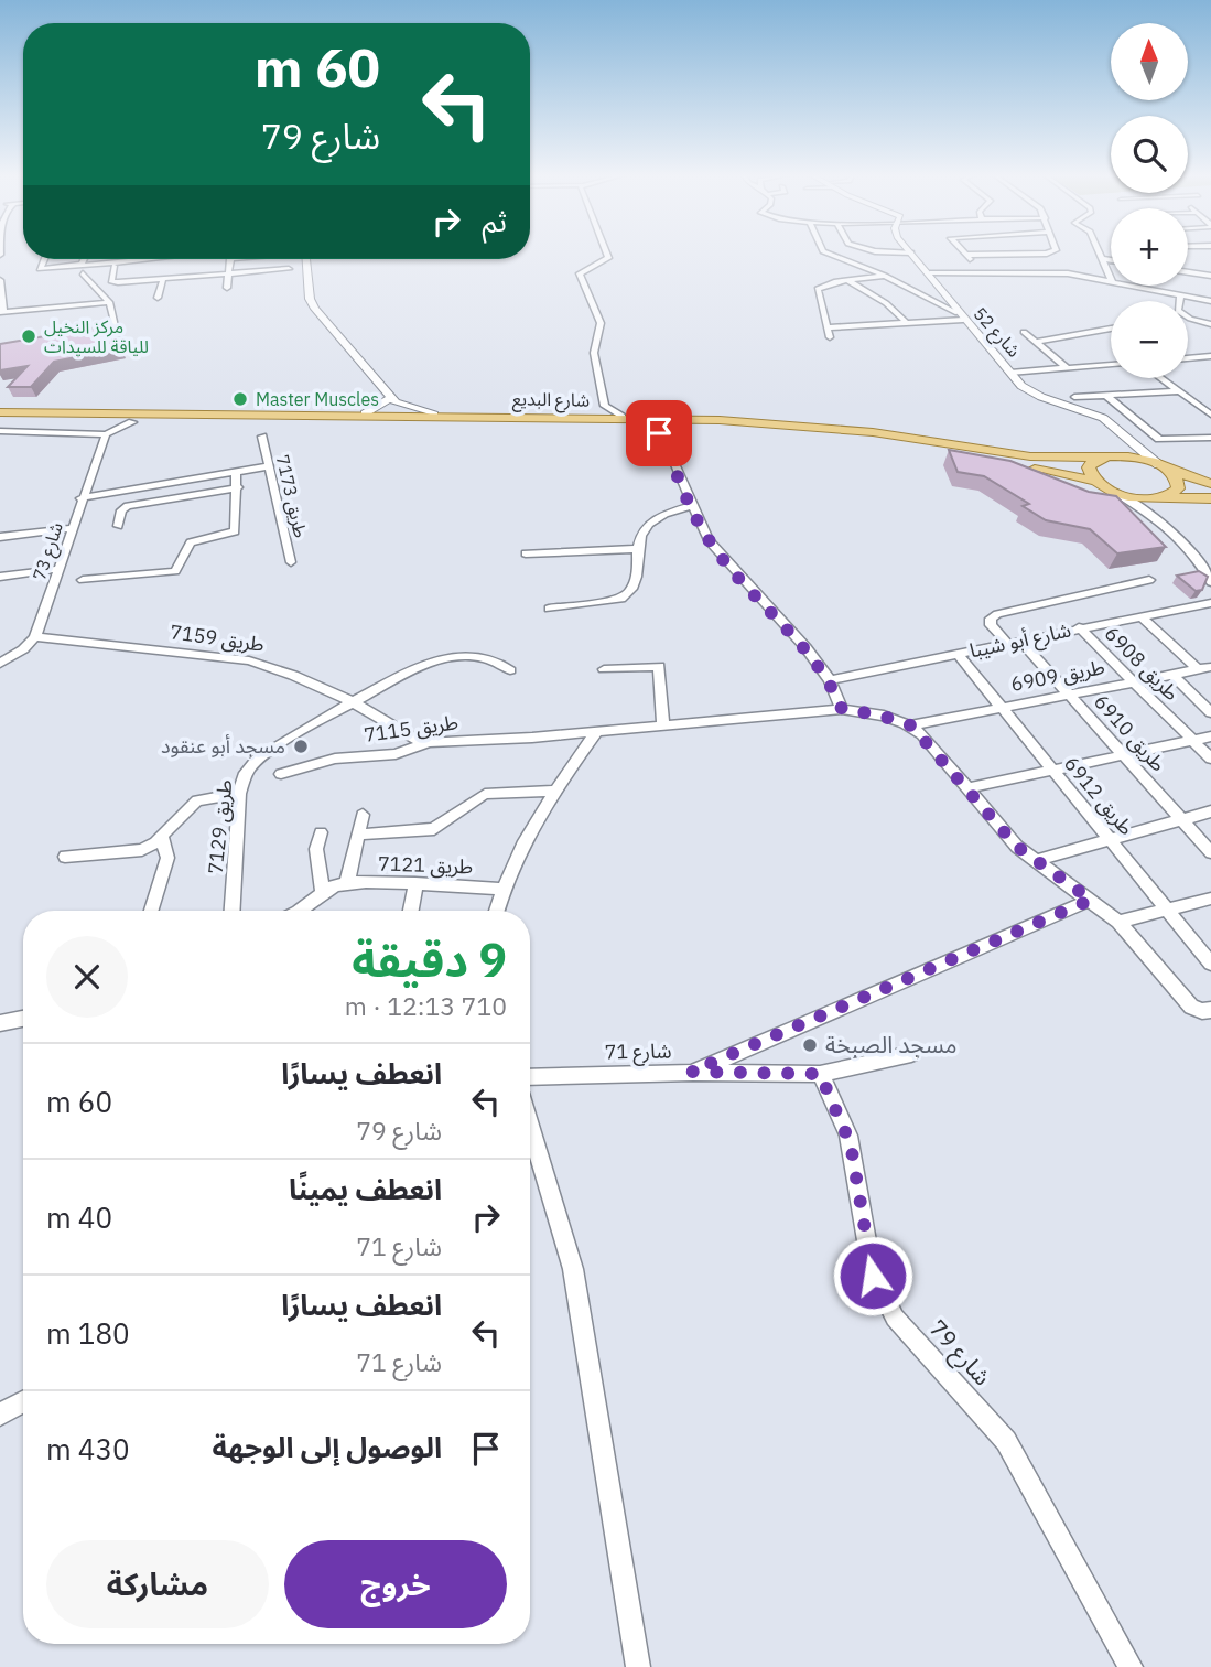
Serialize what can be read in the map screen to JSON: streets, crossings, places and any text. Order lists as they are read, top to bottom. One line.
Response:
{"streets":{"main road":["شارع البديع"],"street":["شارع 52","طريق 7173","شارع 73","طريق 7159","شارع أبو شيبا","طريق 6908","طريق 6909","طريق 7115","طريق 6910","طريق 6912","طريق 7129","طريق 7121","شارع 71","شارع 79"]},"crossings":[["شارع 52","شارع البديع"],["شارع 73","طريق 7159"],["طريق 7159","طريق 7115"],["طريق 7159","طريق 7129"],["شارع أبو شيبا","طريق 6908"],["شارع أبو شيبا","طريق 6910"],["شارع أبو شيبا","طريق 6912"],["طريق 6908","طريق 6909"],["طريق 6909","طريق 6910"],["طريق 6909","طريق 6912"]],"places":["مركز النخيل للياقة للسيدات","Master Muscles","مسجد أبو عنقود","مسجد الصبخة"],"north":"top","page":{"map_buttons":["+","−"],"turn":["60 m","شارع 79"],"then":"ثم","heading":["9 دقيقة","710 m · 12:13"],"list":[{"name":"انعطف يسارًا","note":"شارع 79","value":"60 m"},{"name":"انعطف يمينًا","note":"شارع 71","value":"40 m"},{"name":"انعطف يسارًا","note":"شارع 71","value":"180 m"},{"name":"الوصول إلى الوجهة","value":"430 m"}],"buttons":["خروج","مشاركة"]}}
